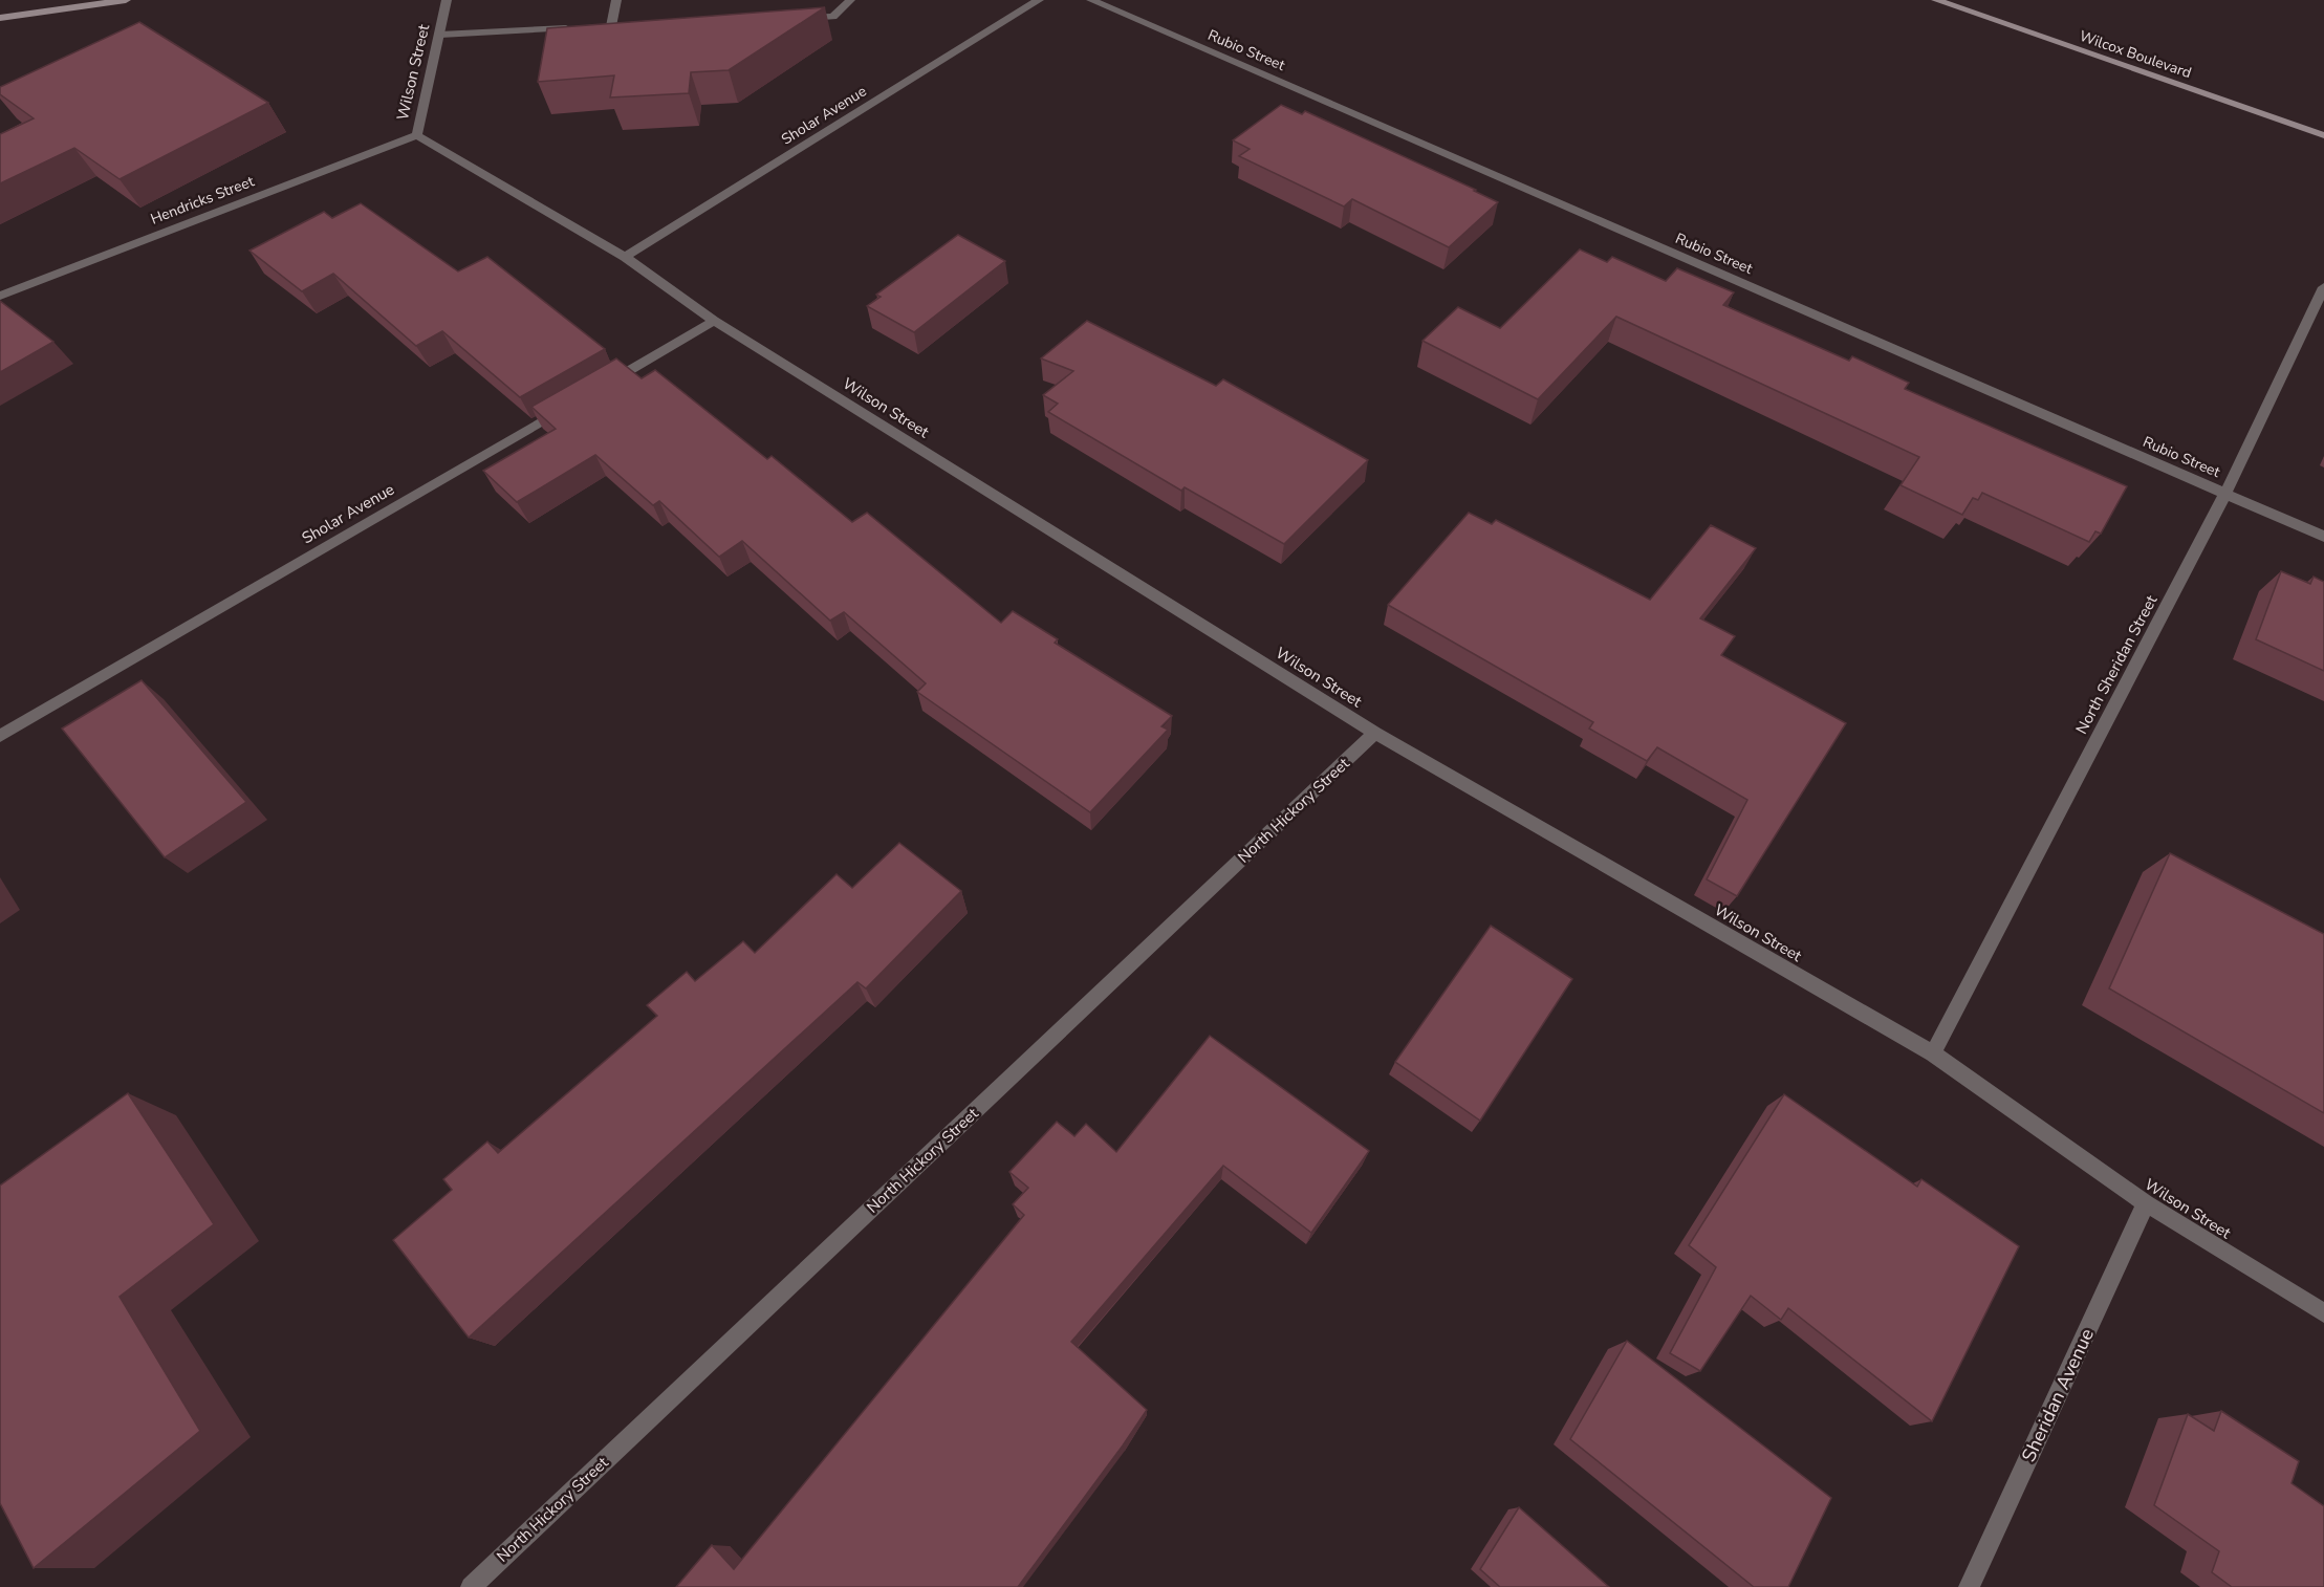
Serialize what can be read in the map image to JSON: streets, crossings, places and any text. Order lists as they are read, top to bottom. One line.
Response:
{"streets":{"main road":["Wilcox Boulevard"],"street":["Rubio Street","Wilson Street","Sholar Avenue","Hendricks Street","North Sheridan Street","North Hickory Street","Sheridan Avenue"]},"crossings":[["Rubio Street","North Sheridan Street"],["Wilson Street","Sholar Avenue"],["Wilson Street","Hendricks Street"],["Wilson Street","North Sheridan Street"],["Wilson Street","North Hickory Street"],["Wilson Street","Sheridan Avenue"]]}
